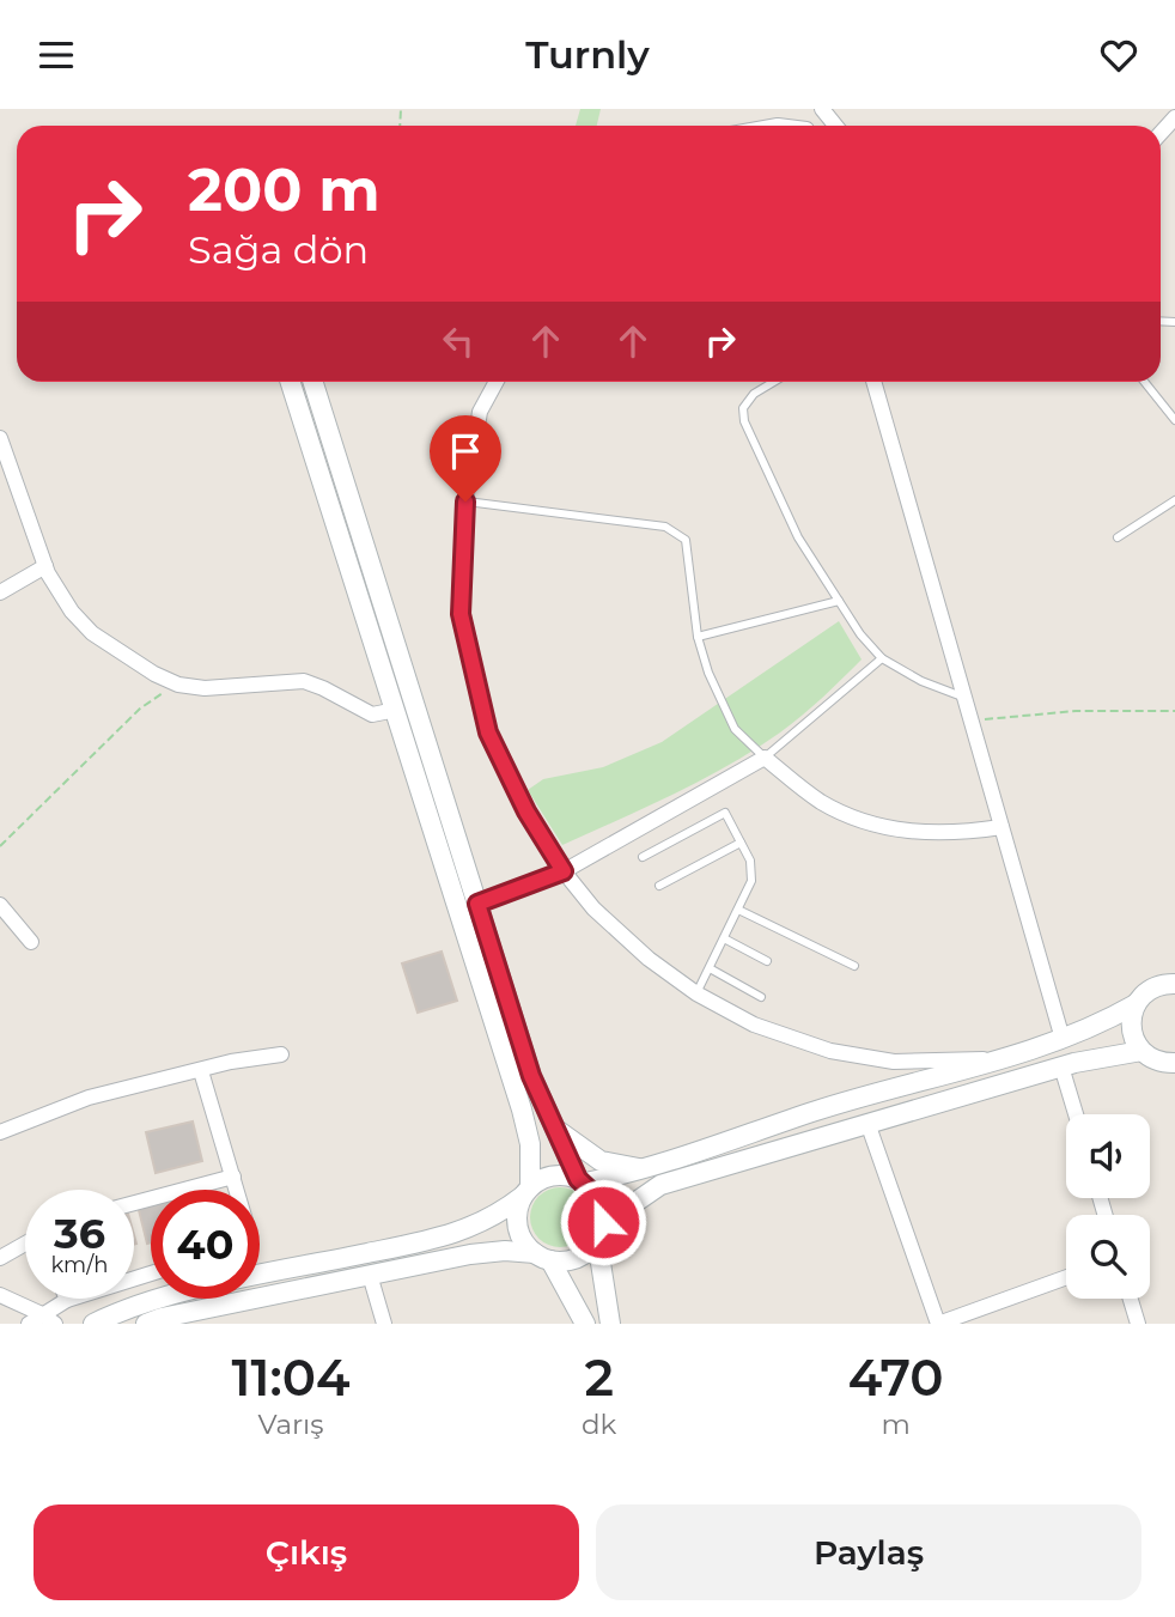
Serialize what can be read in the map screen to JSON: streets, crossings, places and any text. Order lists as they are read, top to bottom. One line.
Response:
{"page":{"header":"Turnly","turn":["200 m","Sağa dön"],"speed":"36 km/h","limit":"40","eta":["11:04","Varış","2","dk","470","m"],"buttons":["Çıkış","Paylaş"]}}
